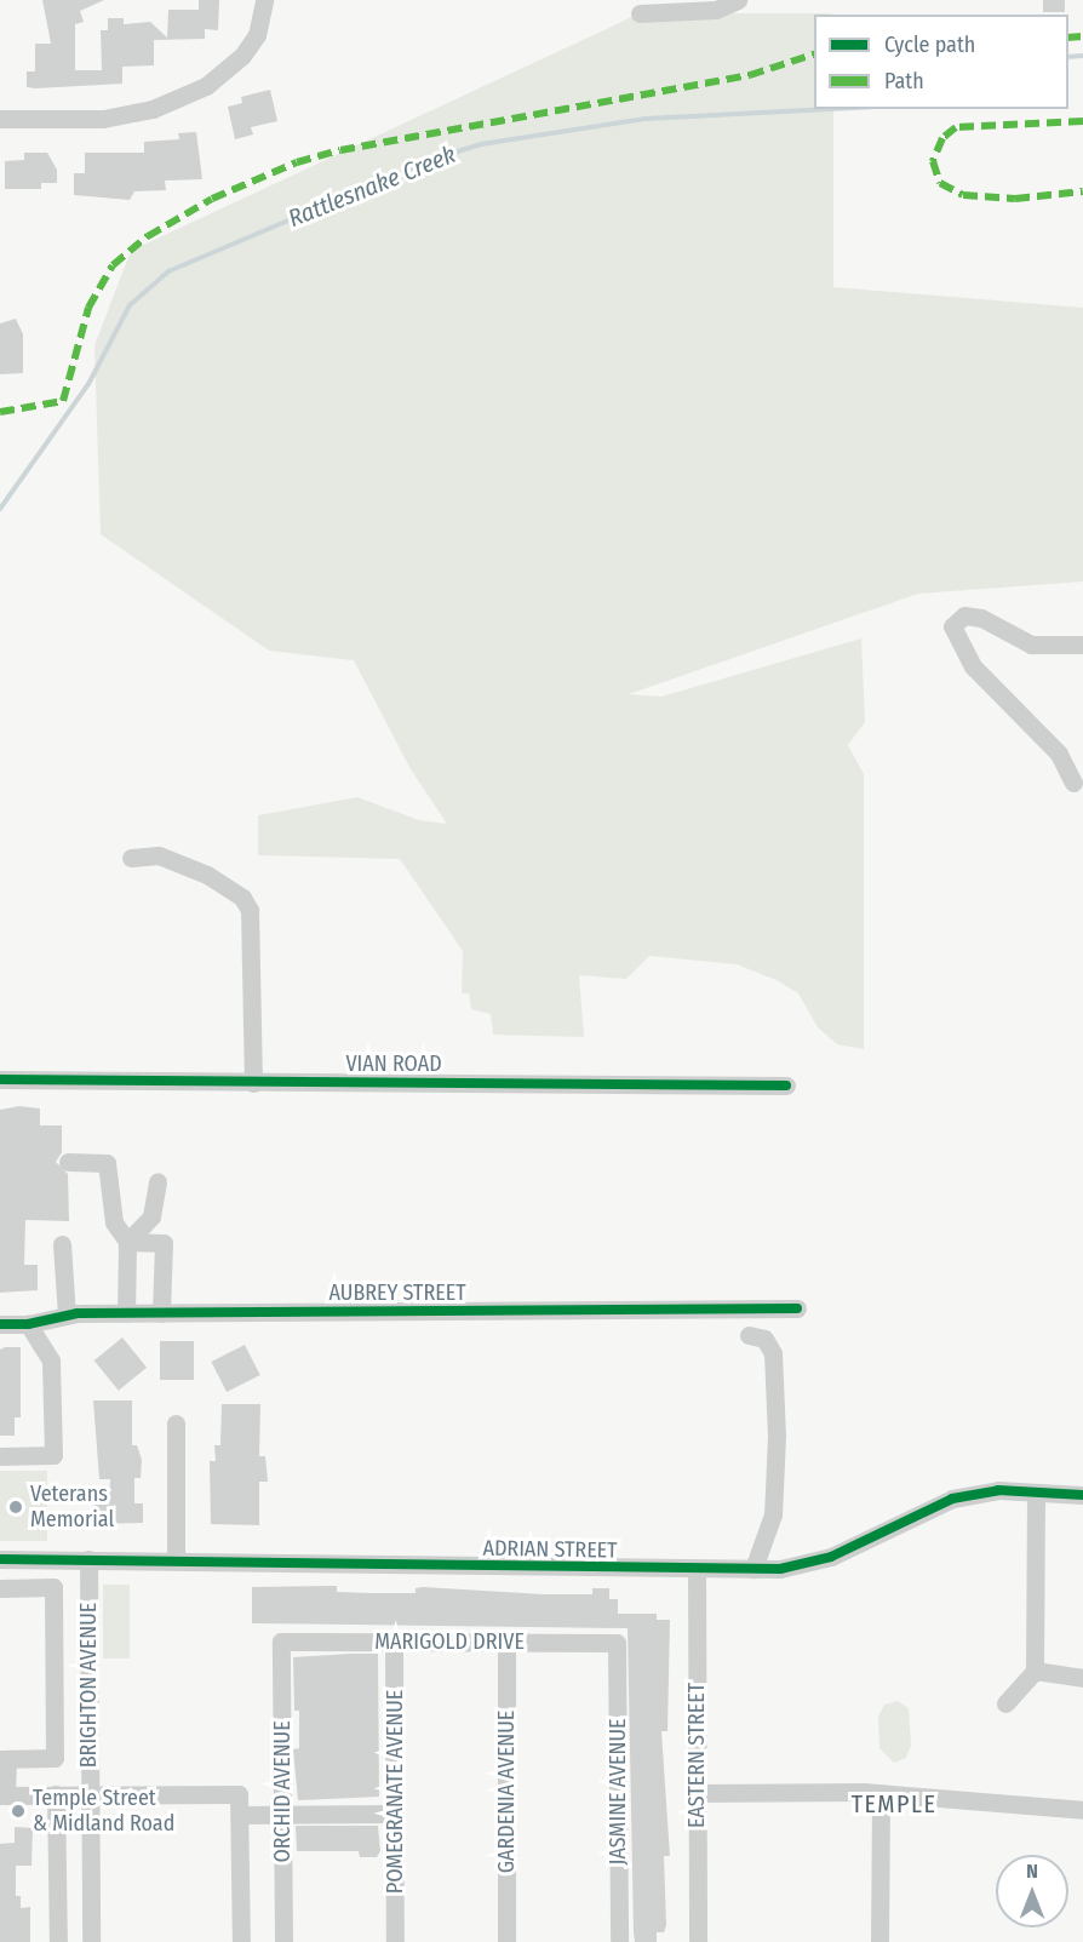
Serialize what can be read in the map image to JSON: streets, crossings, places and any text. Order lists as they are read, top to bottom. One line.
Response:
{"streets":{"street":["VIAN ROAD","AUBREY STREET","ADRIAN STREET","MARIGOLD DRIVE","BRIGHTON AVENUE","EASTERN STREET","ORCHID AVENUE","POMEGRANATE AVENUE","GARDENIA AVENUE","JASMINE AVENUE"]},"crossings":[["ADRIAN STREET","BRIGHTON AVENUE"],["ADRIAN STREET","EASTERN STREET"],["MARIGOLD DRIVE","ORCHID AVENUE"],["MARIGOLD DRIVE","POMEGRANATE AVENUE"],["MARIGOLD DRIVE","GARDENIA AVENUE"],["MARIGOLD DRIVE","JASMINE AVENUE"]],"districts":["TEMPLE"],"water":["Rattlesnake Creek"],"places":["Veterans Memorial","Temple Street & Midland Road"],"legend":["Cycle path","Path"],"north":"top"}
